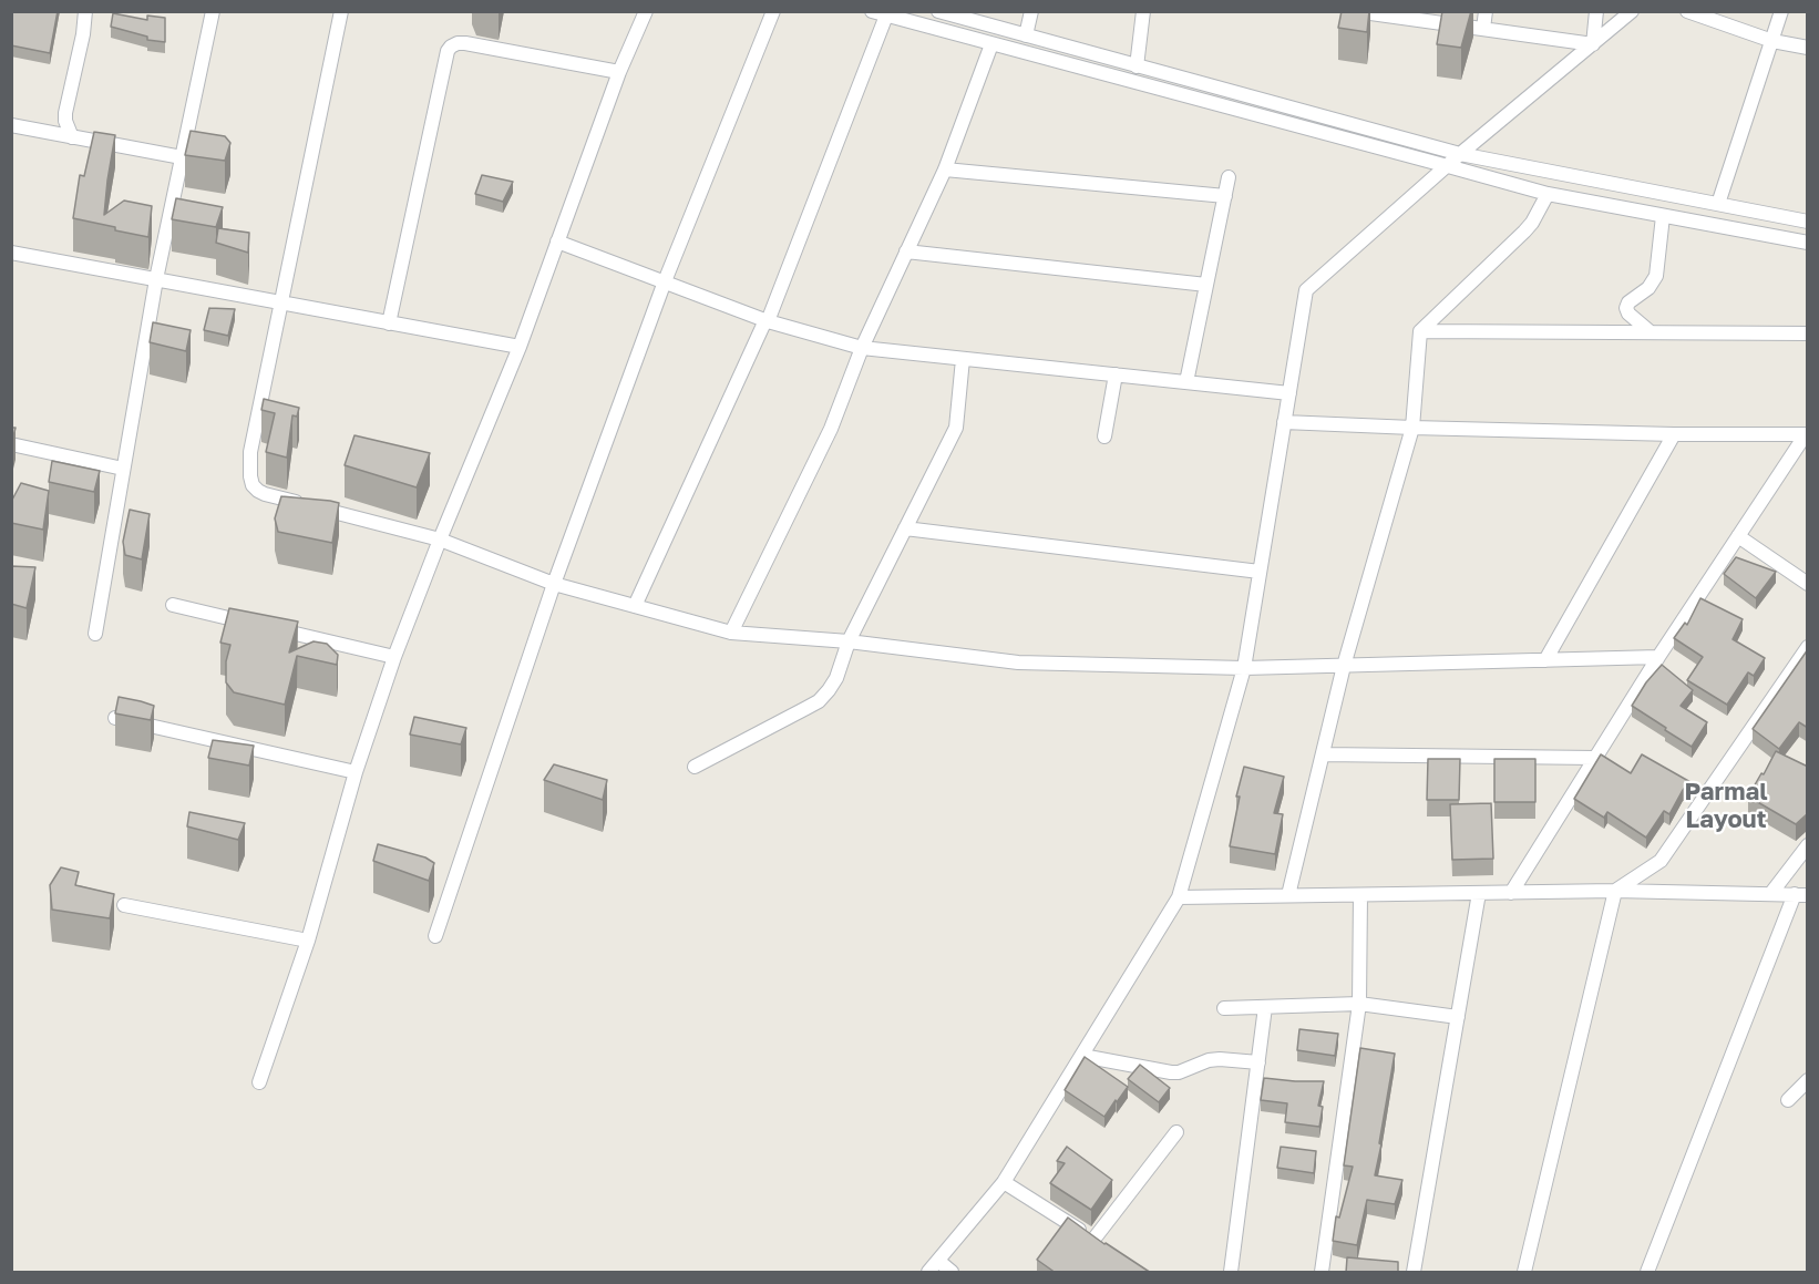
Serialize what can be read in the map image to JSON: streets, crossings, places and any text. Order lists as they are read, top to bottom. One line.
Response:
{"districts":["Parmal Layout"]}
